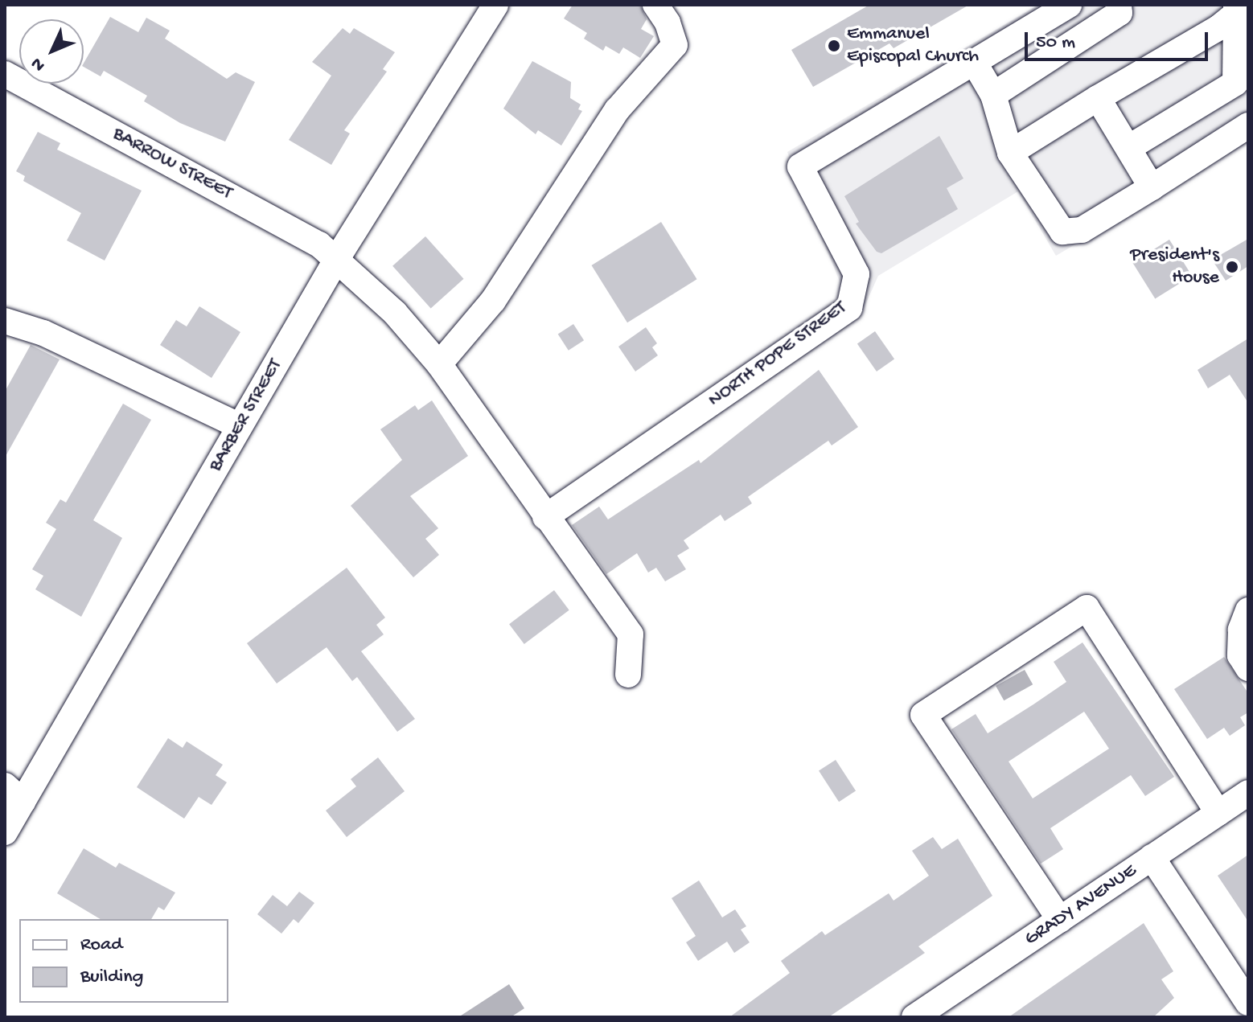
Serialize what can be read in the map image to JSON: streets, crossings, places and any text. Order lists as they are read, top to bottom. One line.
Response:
{"streets":{"street":["BARROW STREET","NORTH POPE STREET","BARBER STREET","GRADY AVENUE"]},"crossings":[["BARROW STREET","NORTH POPE STREET"],["BARROW STREET","BARBER STREET"]],"places":["Emmanuel Episcopal Church","President's House"],"legend":["Road","Building"],"scale_bar":"50 m","north":"bottom left"}
